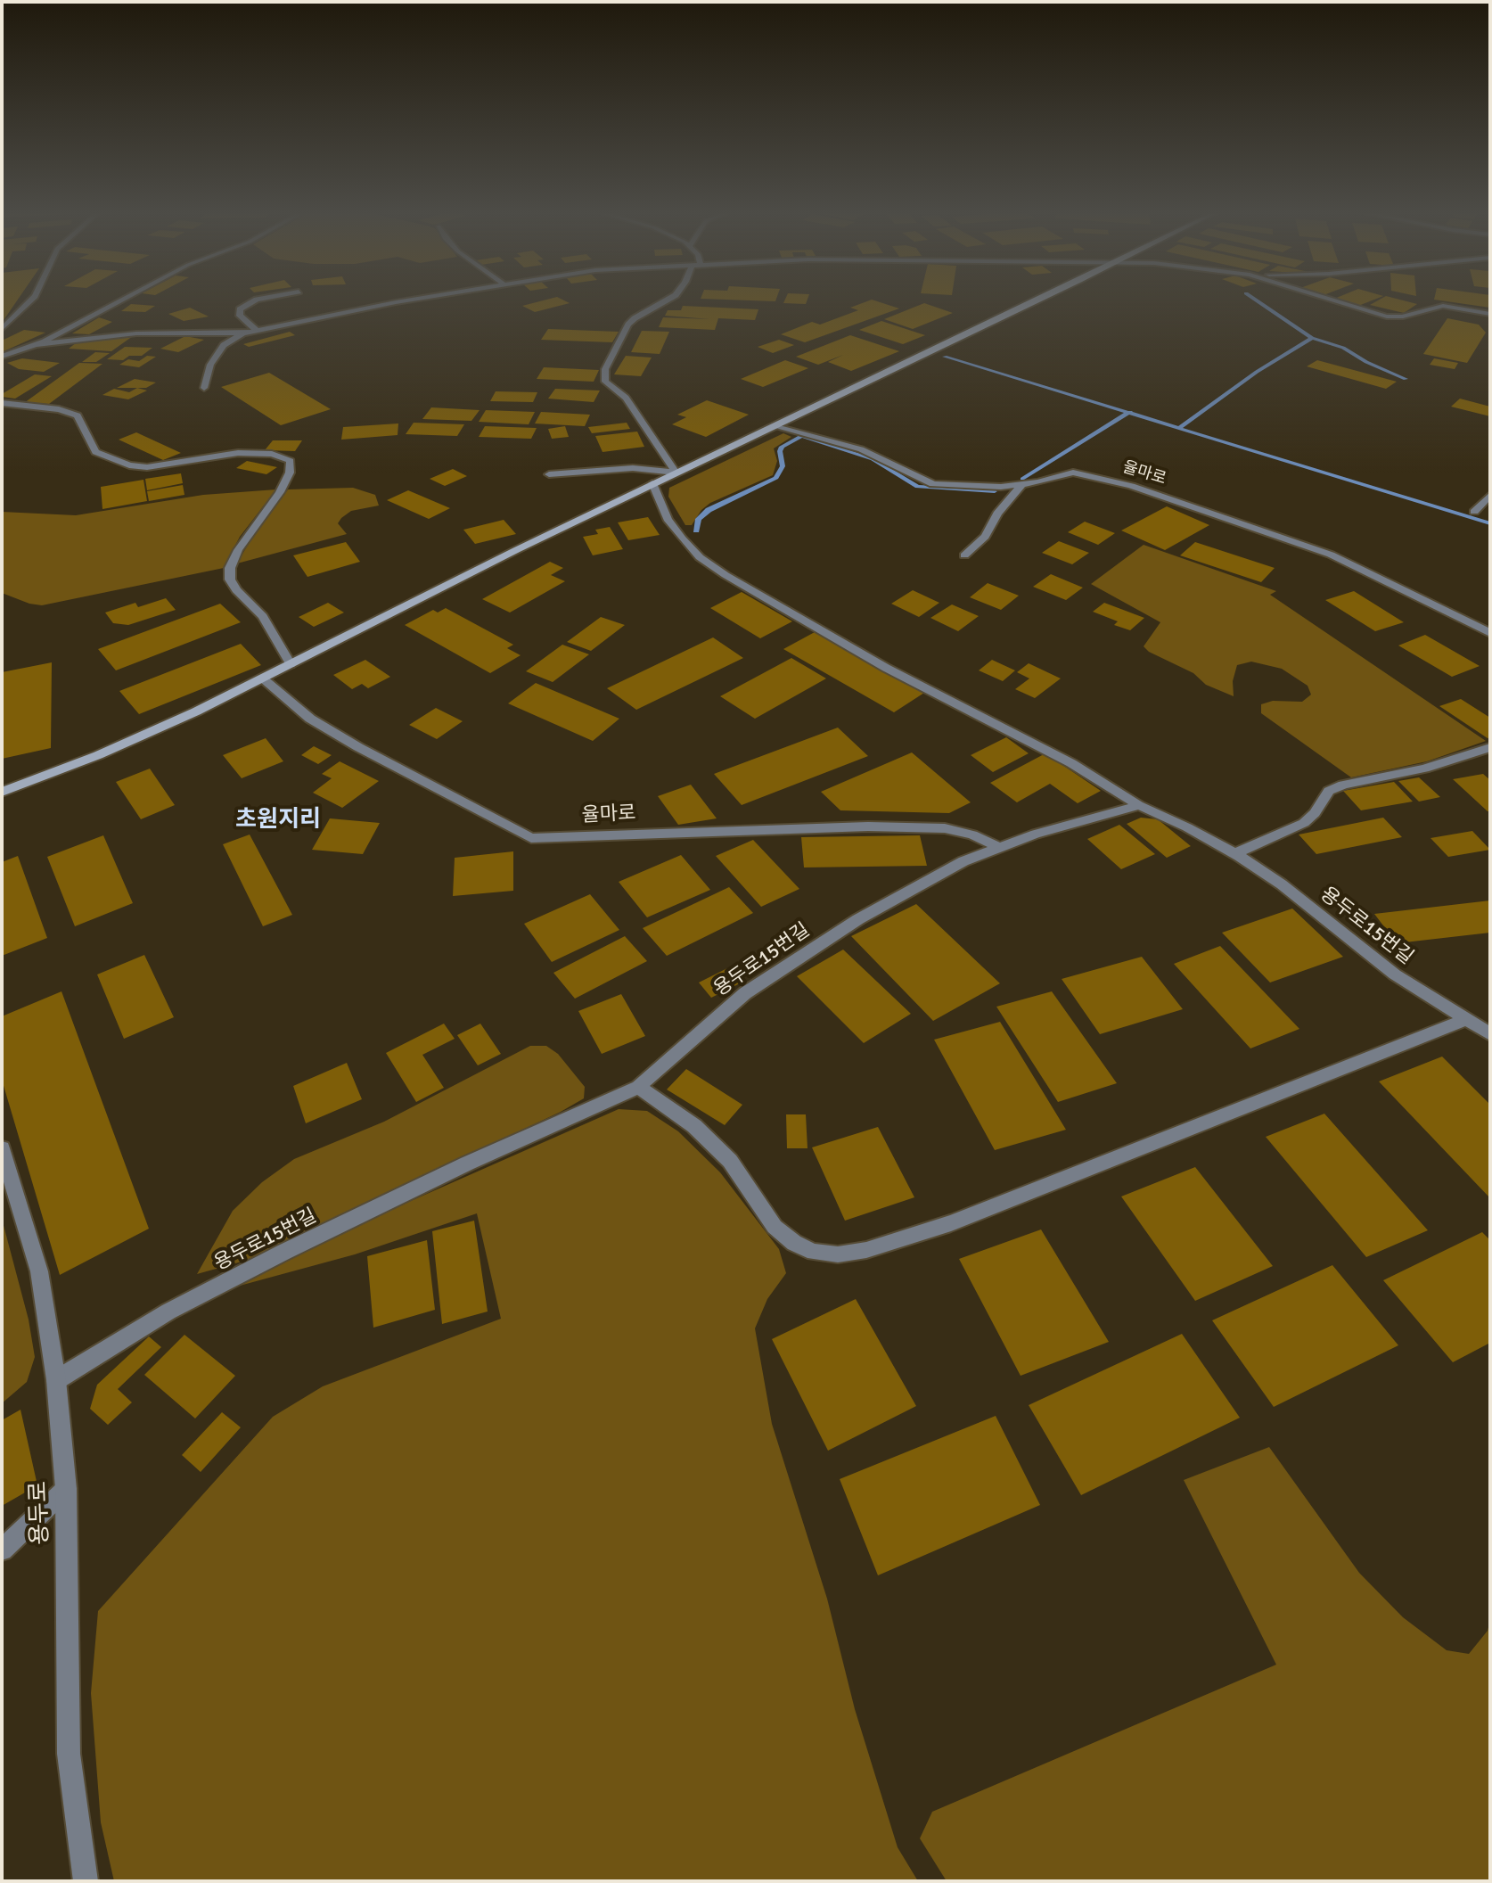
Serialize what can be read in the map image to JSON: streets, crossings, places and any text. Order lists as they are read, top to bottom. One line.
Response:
{"streets":{"street":["율마로","용두로15번길","용두로"]},"crossings":[["율마로","용두로15번길"],["용두로15번길","용두로"]],"districts":["초원지리"]}
